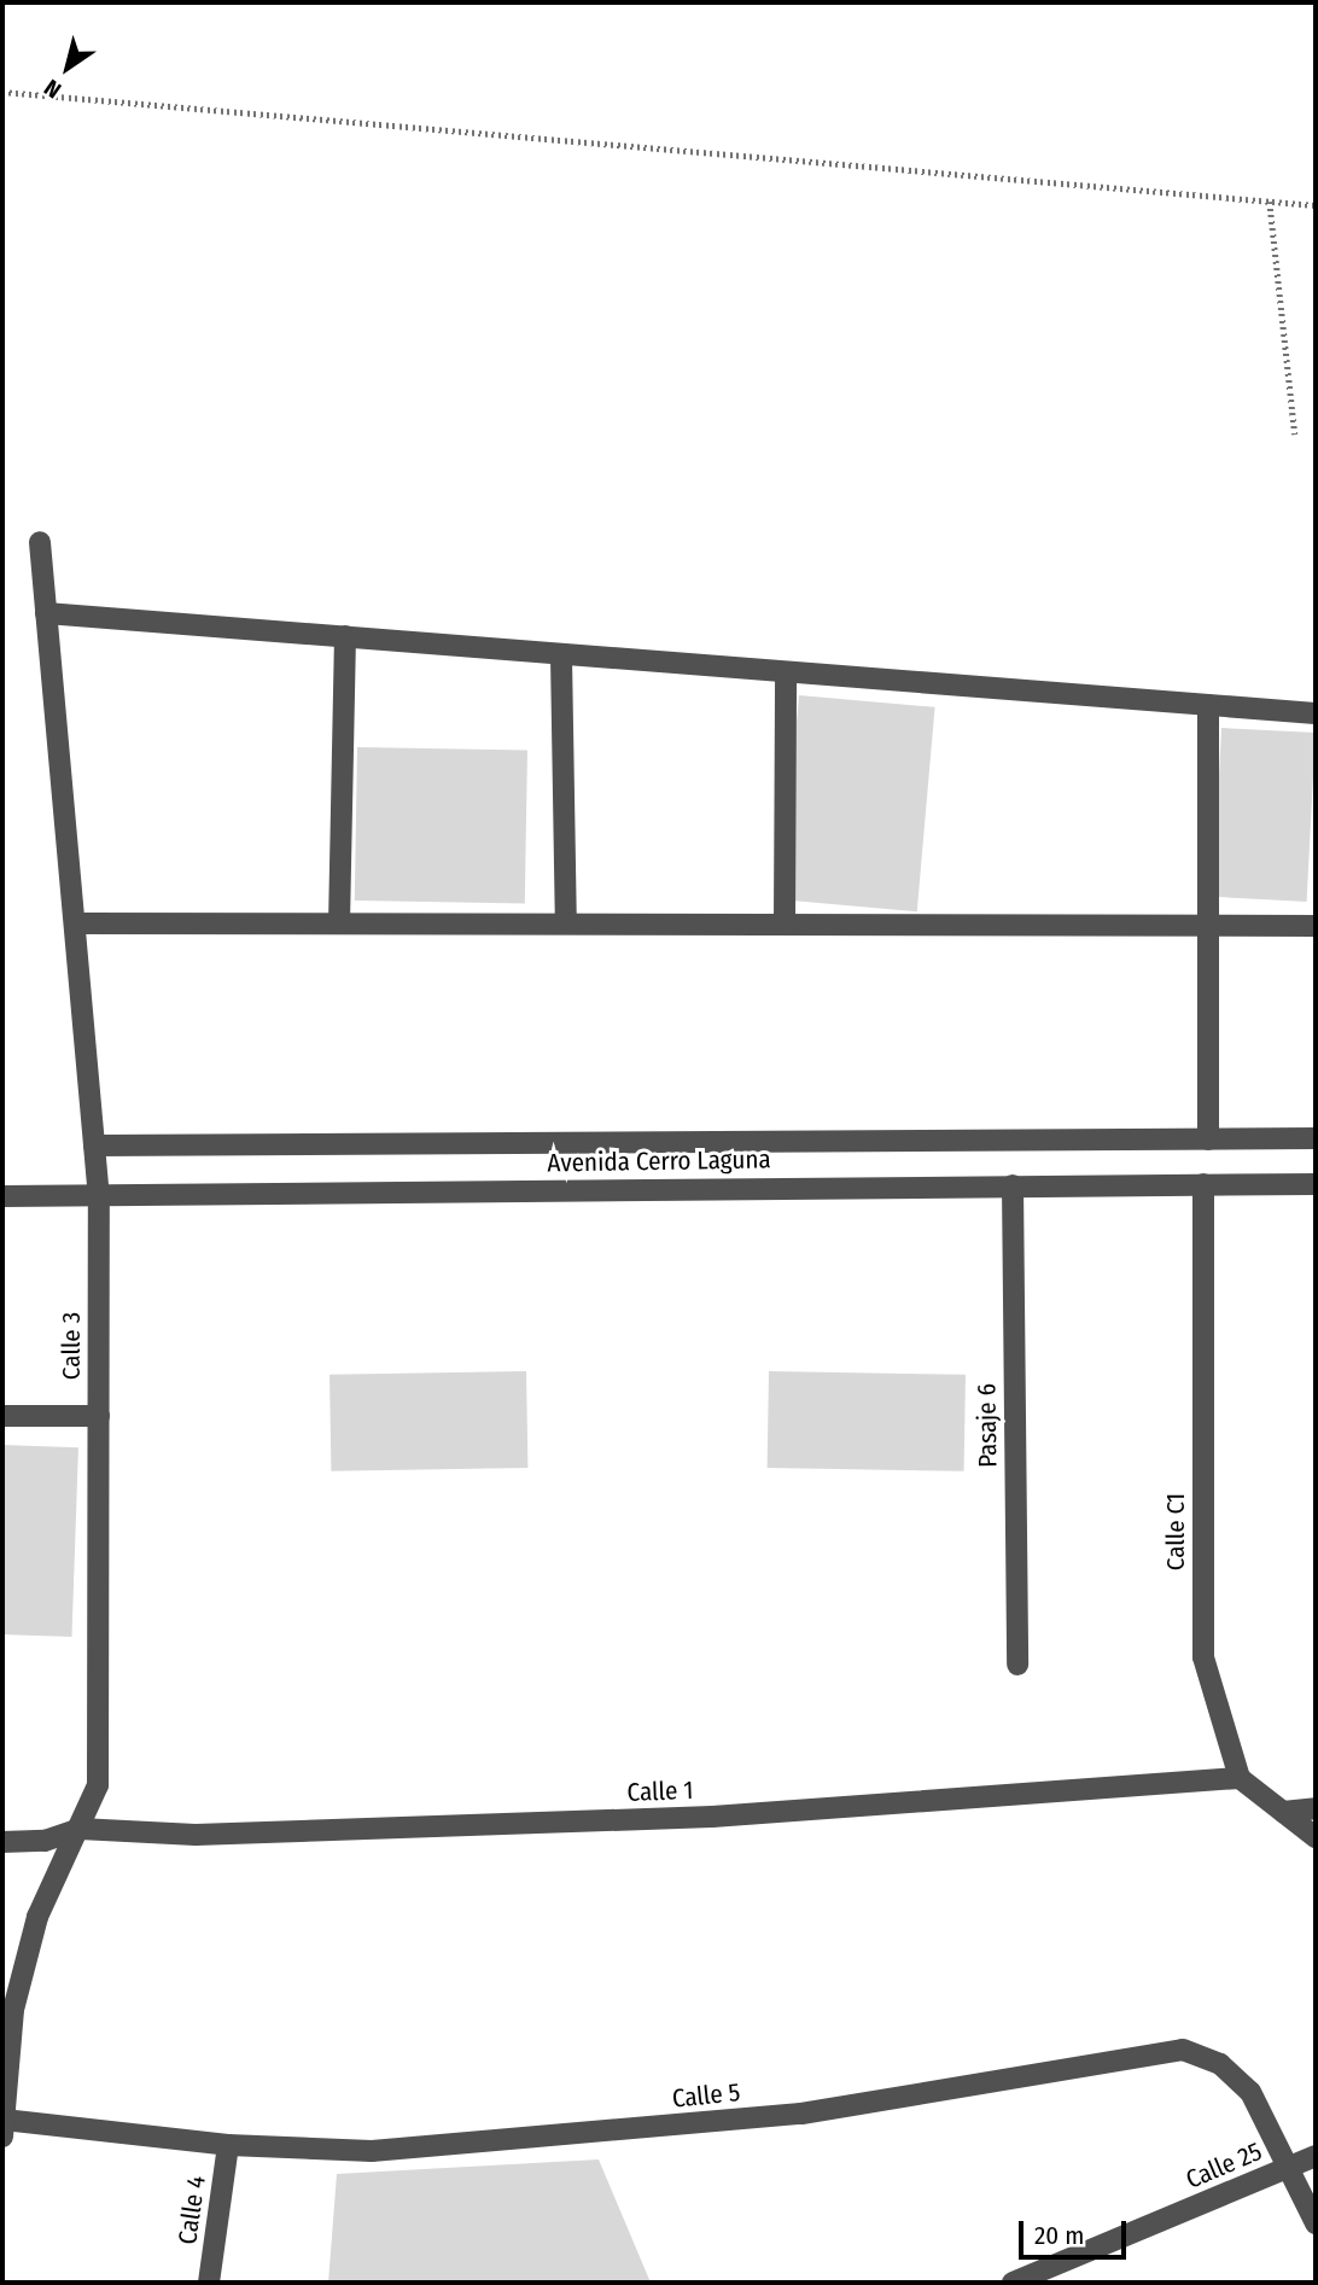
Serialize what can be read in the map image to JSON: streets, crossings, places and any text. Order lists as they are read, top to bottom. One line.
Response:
{"streets":{"street":["Avenida Cerro Laguna","Calle 3","Pasaje 6","Calle C1","Calle 1","Calle 5","Calle 25","Calle 4"]},"crossings":[["Avenida Cerro Laguna","Calle 3"],["Avenida Cerro Laguna","Pasaje 6"],["Avenida Cerro Laguna","Calle C1"],["Calle 3","Calle 1"],["Calle 3","Calle 5"],["Calle C1","Calle 1"],["Calle 5","Calle 25"],["Calle 5","Calle 4"]],"scale_bar":"20 m","north":"bottom left"}
